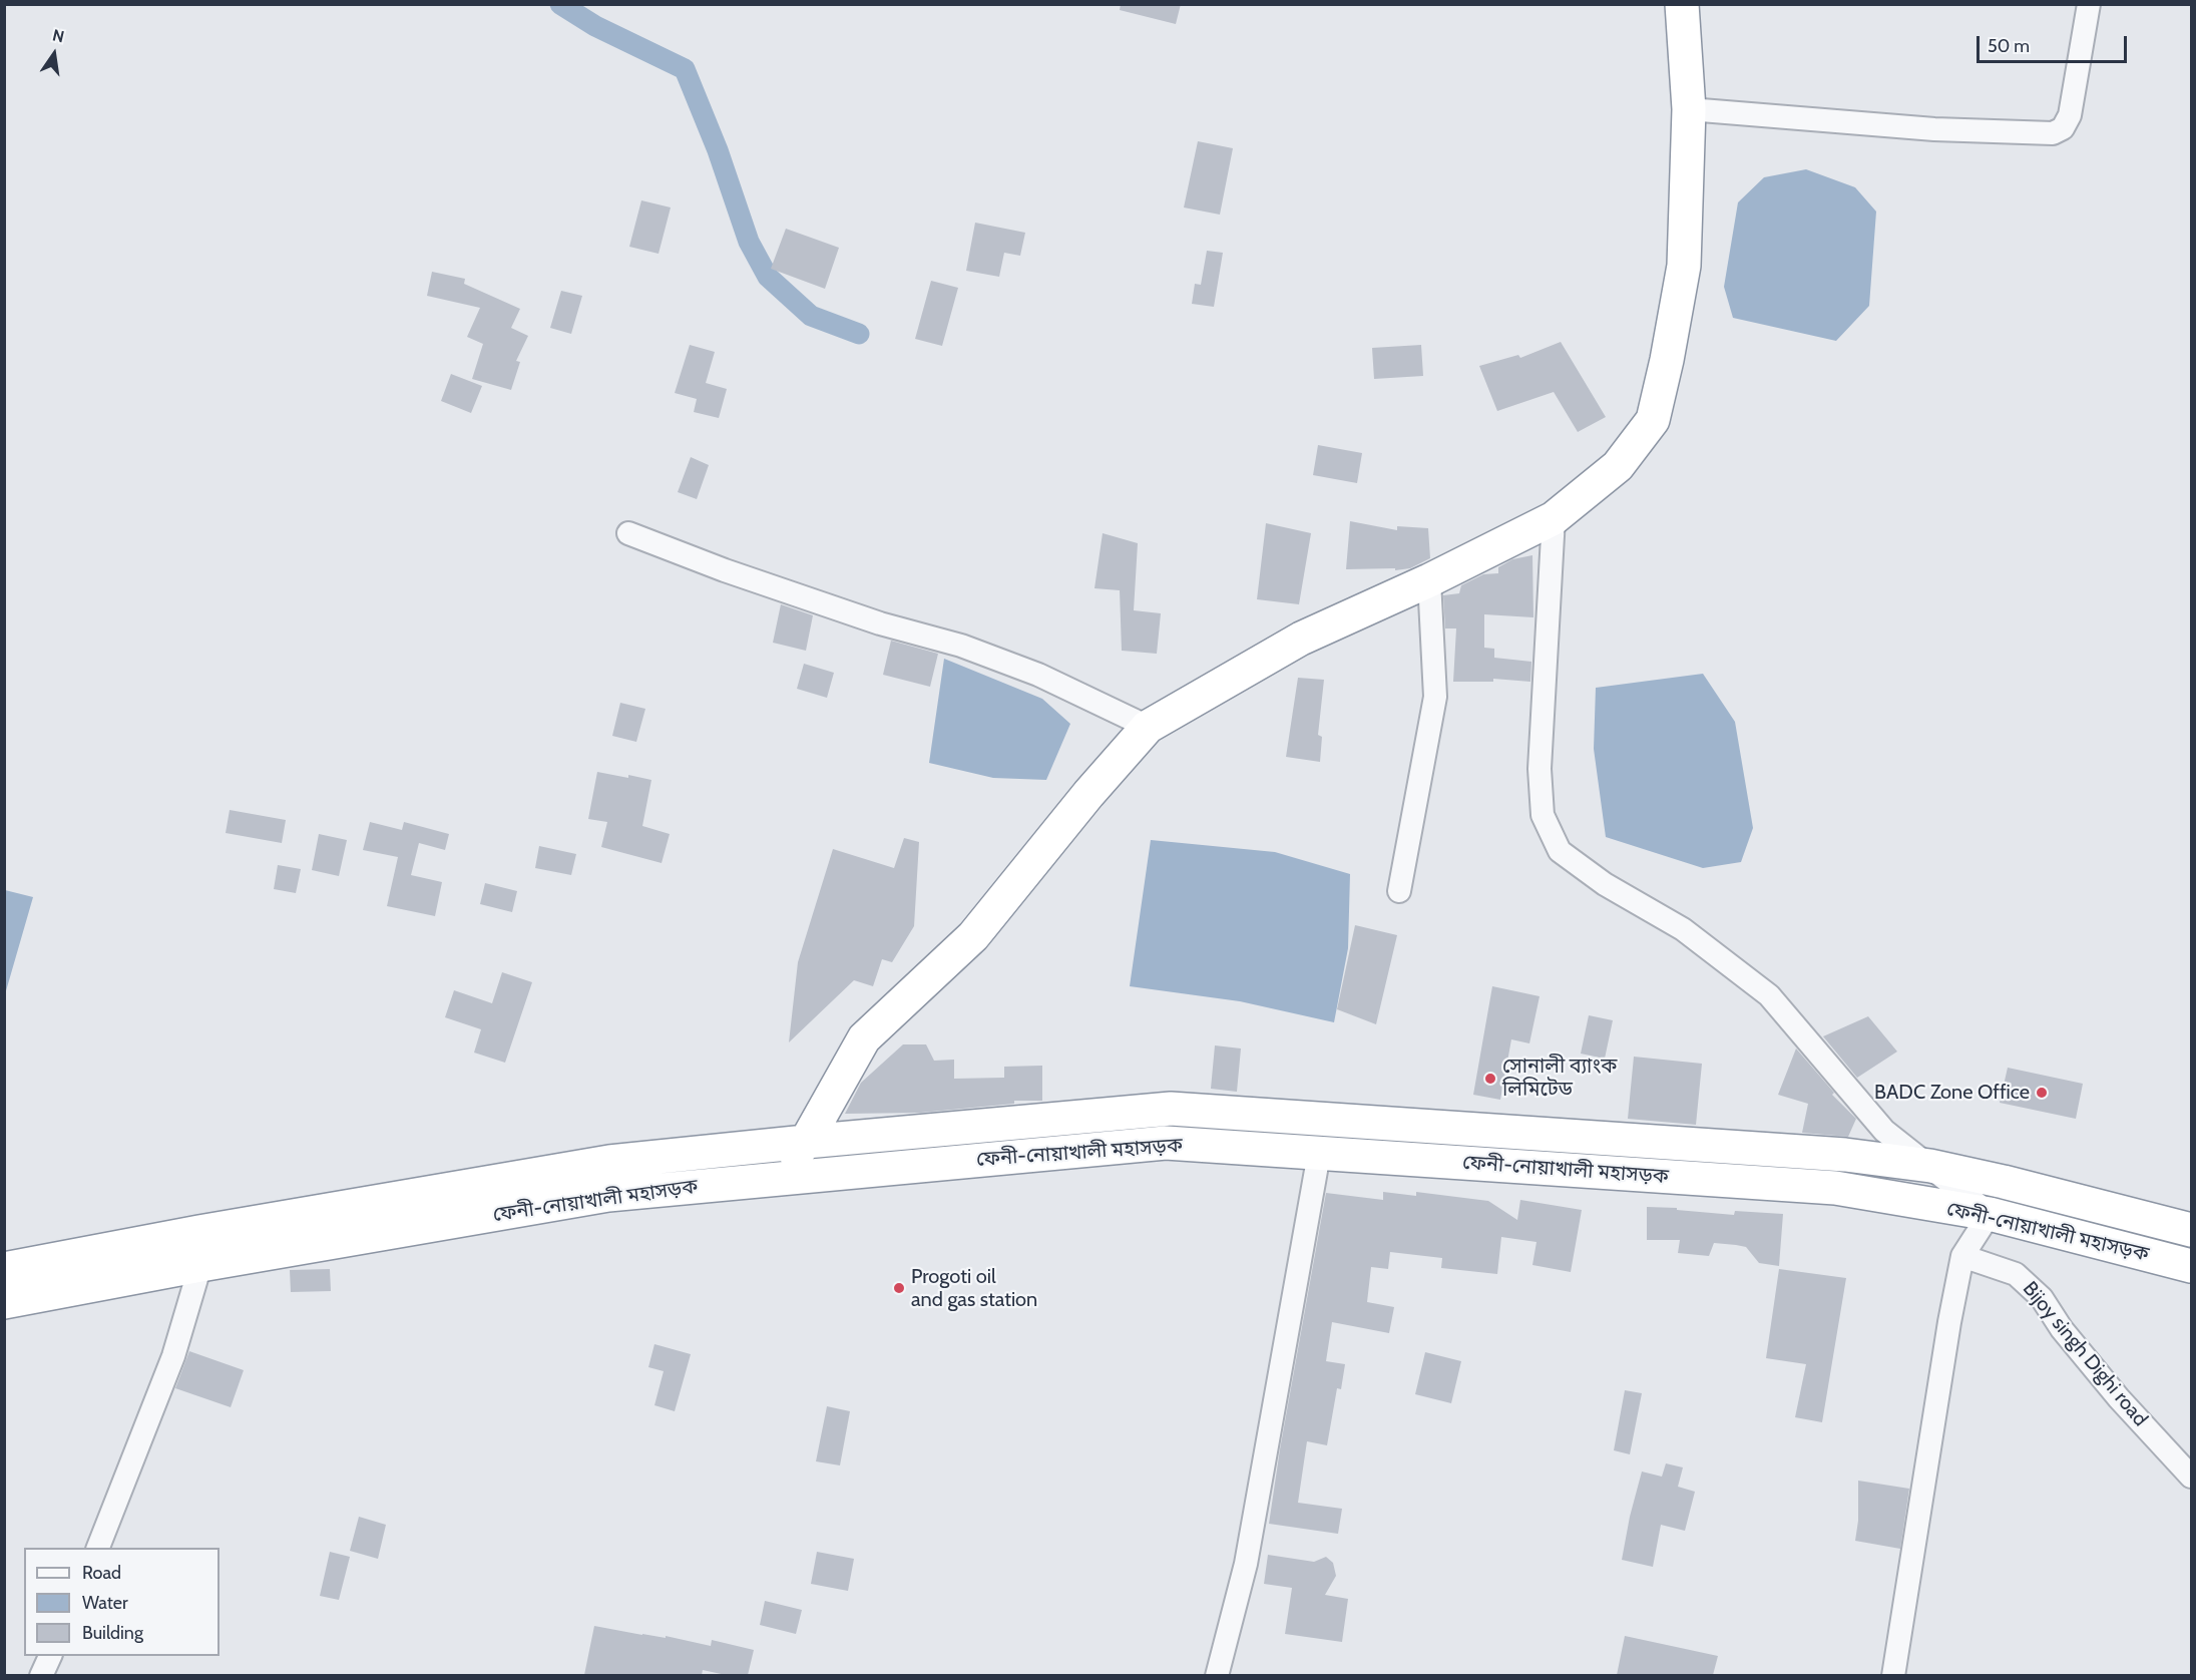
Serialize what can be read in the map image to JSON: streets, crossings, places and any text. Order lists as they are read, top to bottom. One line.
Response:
{"streets":{"highway":["ফেনী-নোয়াখালী মহাসড়ক"],"street":["Bijoy singh Dighi road"]},"places":["সোনালী ব্যাংক লিমিটেড","BADC Zone Office","Progoti oil and gas station"],"legend":["Road","Water","Building"],"scale_bar":"50 m","north":"top"}
